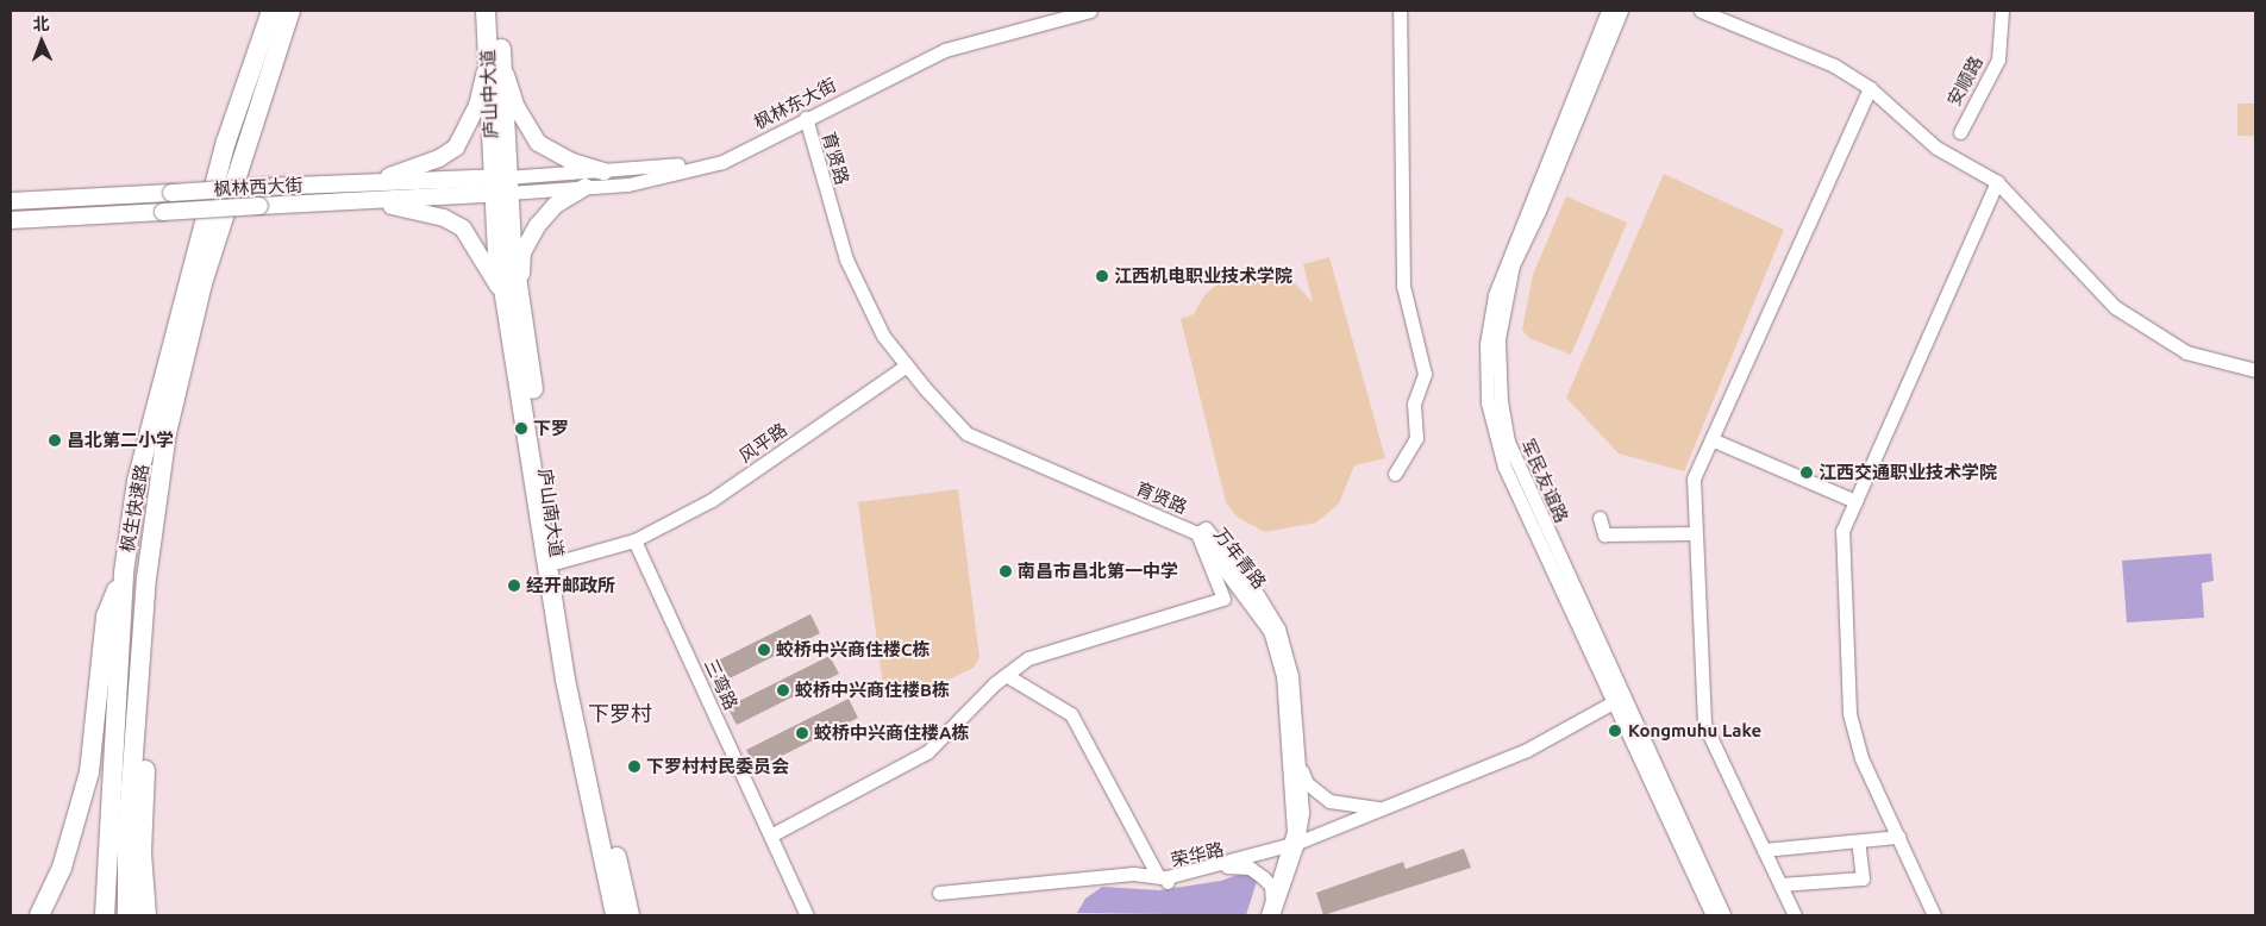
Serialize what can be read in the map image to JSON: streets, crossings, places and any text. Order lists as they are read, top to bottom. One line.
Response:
{"streets":{"highway":["庐山中大道","枫生快速路","庐山南大道"],"main road":["枫林西大街"],"street":["安顺路","枫林东大街","育贤路","风平路","军民友谊路","万年青路","三弯路","荣华路"]},"crossings":[["庐山中大道","枫林东大街"],["庐山中大道","枫林西大街"],["庐山中大道","庐山南大道"],["枫林东大街","育贤路"],["枫林东大街","枫林西大街"],["枫林东大街","庐山南大道"],["育贤路","风平路"],["育贤路","万年青路"],["育贤路","三弯路"],["枫林西大街","庐山南大道"],["风平路","三弯路"],["军民友谊路","荣华路"],["万年青路","荣华路"]],"districts":["下罗村"],"places":["江西机电职业技术学院","下罗","昌北第二小学","江西交通职业技术学院","南昌市昌北第一中学","经开邮政所","蛟桥中兴商住楼C栋","蛟桥中兴商住楼B栋","Kongmuhu Lake","蛟桥中兴商住楼A栋","下罗村村民委员会"],"north":"top"}
